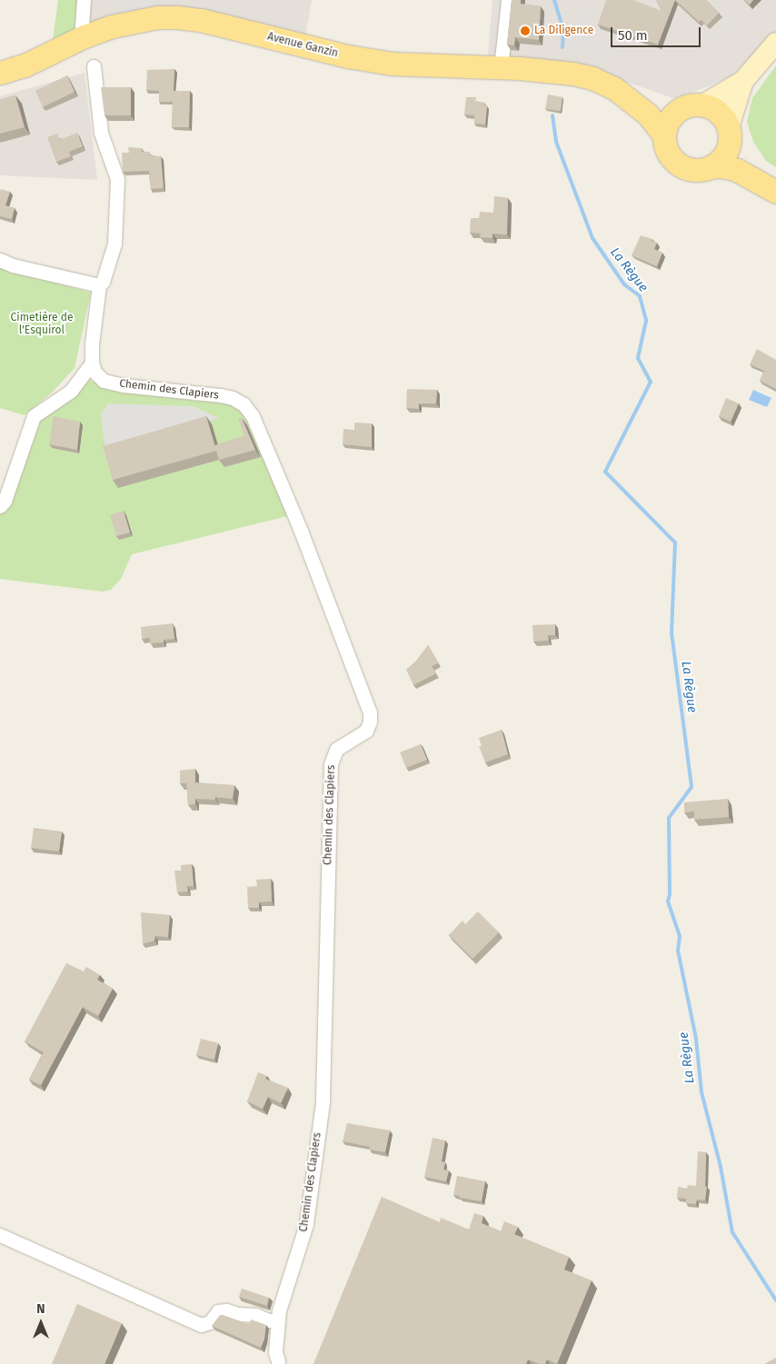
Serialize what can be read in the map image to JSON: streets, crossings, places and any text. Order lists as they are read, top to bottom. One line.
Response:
{"streets":{"main road":["Avenue Ganzin"],"street":["Chemin des Clapiers"]},"water":["La Règue"],"parks":["Cimetière de l'Esquirol"],"places":["La Diligence"],"scale_bar":"50 m","north":"top"}
